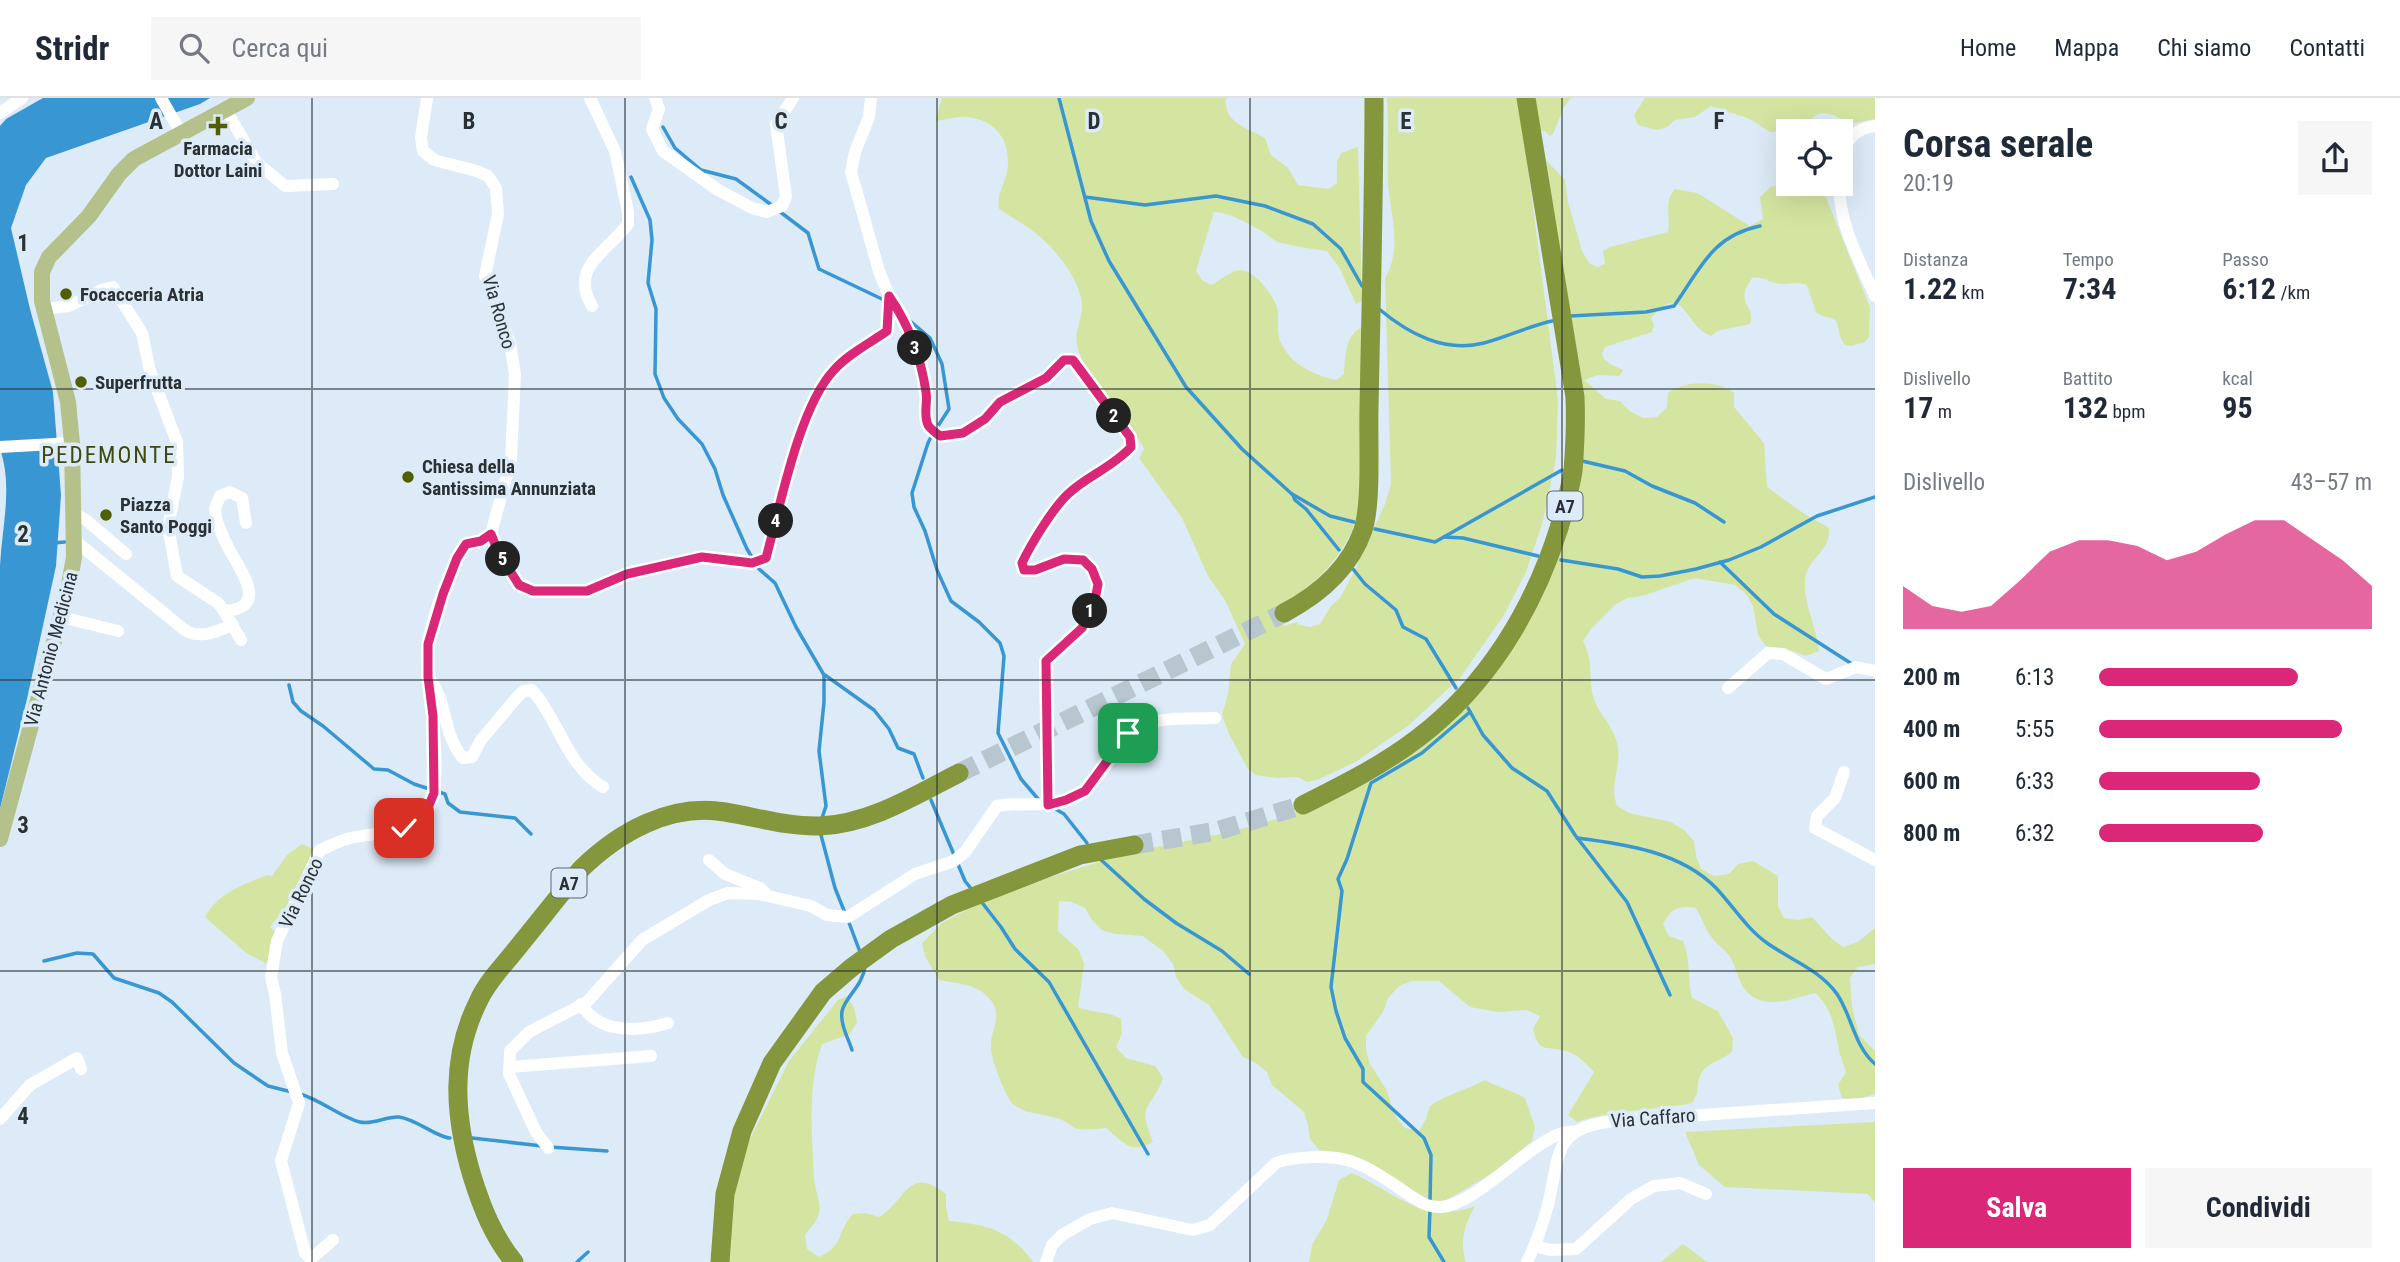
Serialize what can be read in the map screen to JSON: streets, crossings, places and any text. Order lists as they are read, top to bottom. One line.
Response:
{"streets":{"highway":["A7"],"main road":["Via Antonio Medicina"],"street":["Via Ronco","Via Caffaro"]},"districts":["PEDEMONTE"],"places":{"health":["Farmacia Dottor Laini"],"other":["Focacceria Atria","Superfrutta","Chiesa della Santissima Annunziata","Piazza Santo Poggi"]},"page":{"header":"Stridr","search":"Cerca qui","nav":["Home","Mappa","Chi siamo","Contatti"],"heading":["Corsa serale","20:19"],"stats":[["Distanza","1.22 km"],["Tempo","7:34"],["Passo","6:12 /km"],["Dislivello","17 m"],["Battito","132 bpm"],["kcal","95"]],"pins":["3","2","4","5","1"],"chart":["Dislivello","43–57 m"],"list":[{"name":"200 m","note":"6:13"},{"name":"400 m","note":"5:55"},{"name":"600 m","note":"6:33"},{"name":"800 m","note":"6:32"}],"buttons":["Salva","Condividi"]},"grid":{"columns":["A","B","C","D","E","F"],"rows":["1","2","3","4"]}}
